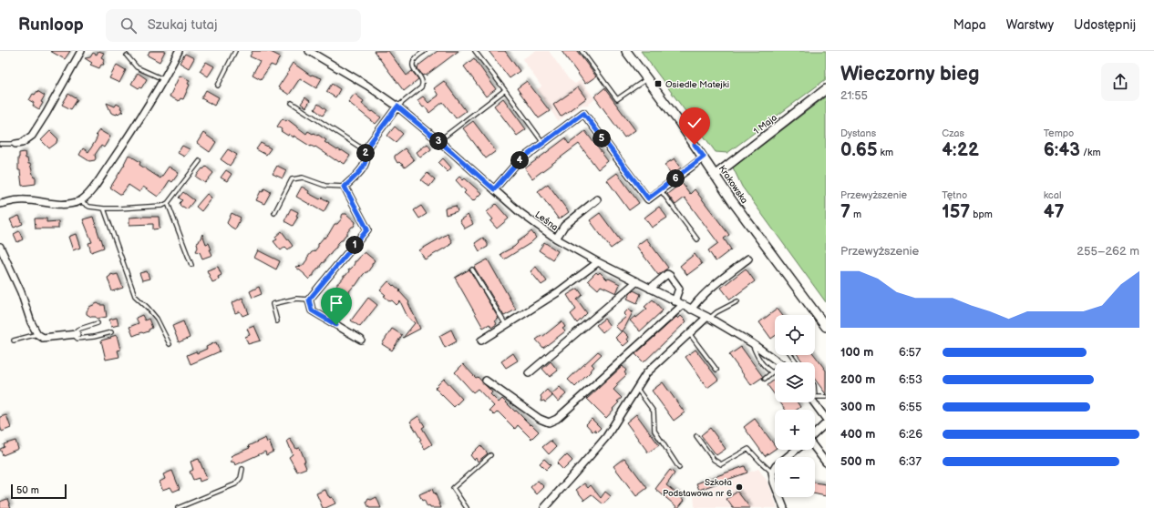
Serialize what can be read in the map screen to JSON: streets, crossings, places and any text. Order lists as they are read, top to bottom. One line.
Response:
{"streets":{"street":["1 Maja","Krakowska","Leśna"]},"crossings":[["1 Maja","Krakowska"]],"places":{"transit":["Osiedle Matejki"],"other":["Szkoła Podstawowa nr 6"]},"scale_bar":"50 m","page":{"header":"Runloop","search":"Szukaj tutaj","nav":["Mapa","Warstwy","Udostępnij"],"heading":["Wieczorny bieg","21:55"],"stats":[["Dystans","0.65 km"],["Czas","4:22"],["Tempo","6:43 /km"],["Przewyższenie","7 m"],["Tętno","157 bpm"],["kcal","47"]],"pins":["5","3","2","4","6","1"],"chart":["Przewyższenie","255–262 m"],"map_buttons":["+","−"],"list":[{"name":"100 m","note":"6:57"},{"name":"200 m","note":"6:53"},{"name":"300 m","note":"6:55"},{"name":"400 m","note":"6:26"},{"name":"500 m","note":"6:37"}],"scale":"50 m"}}
